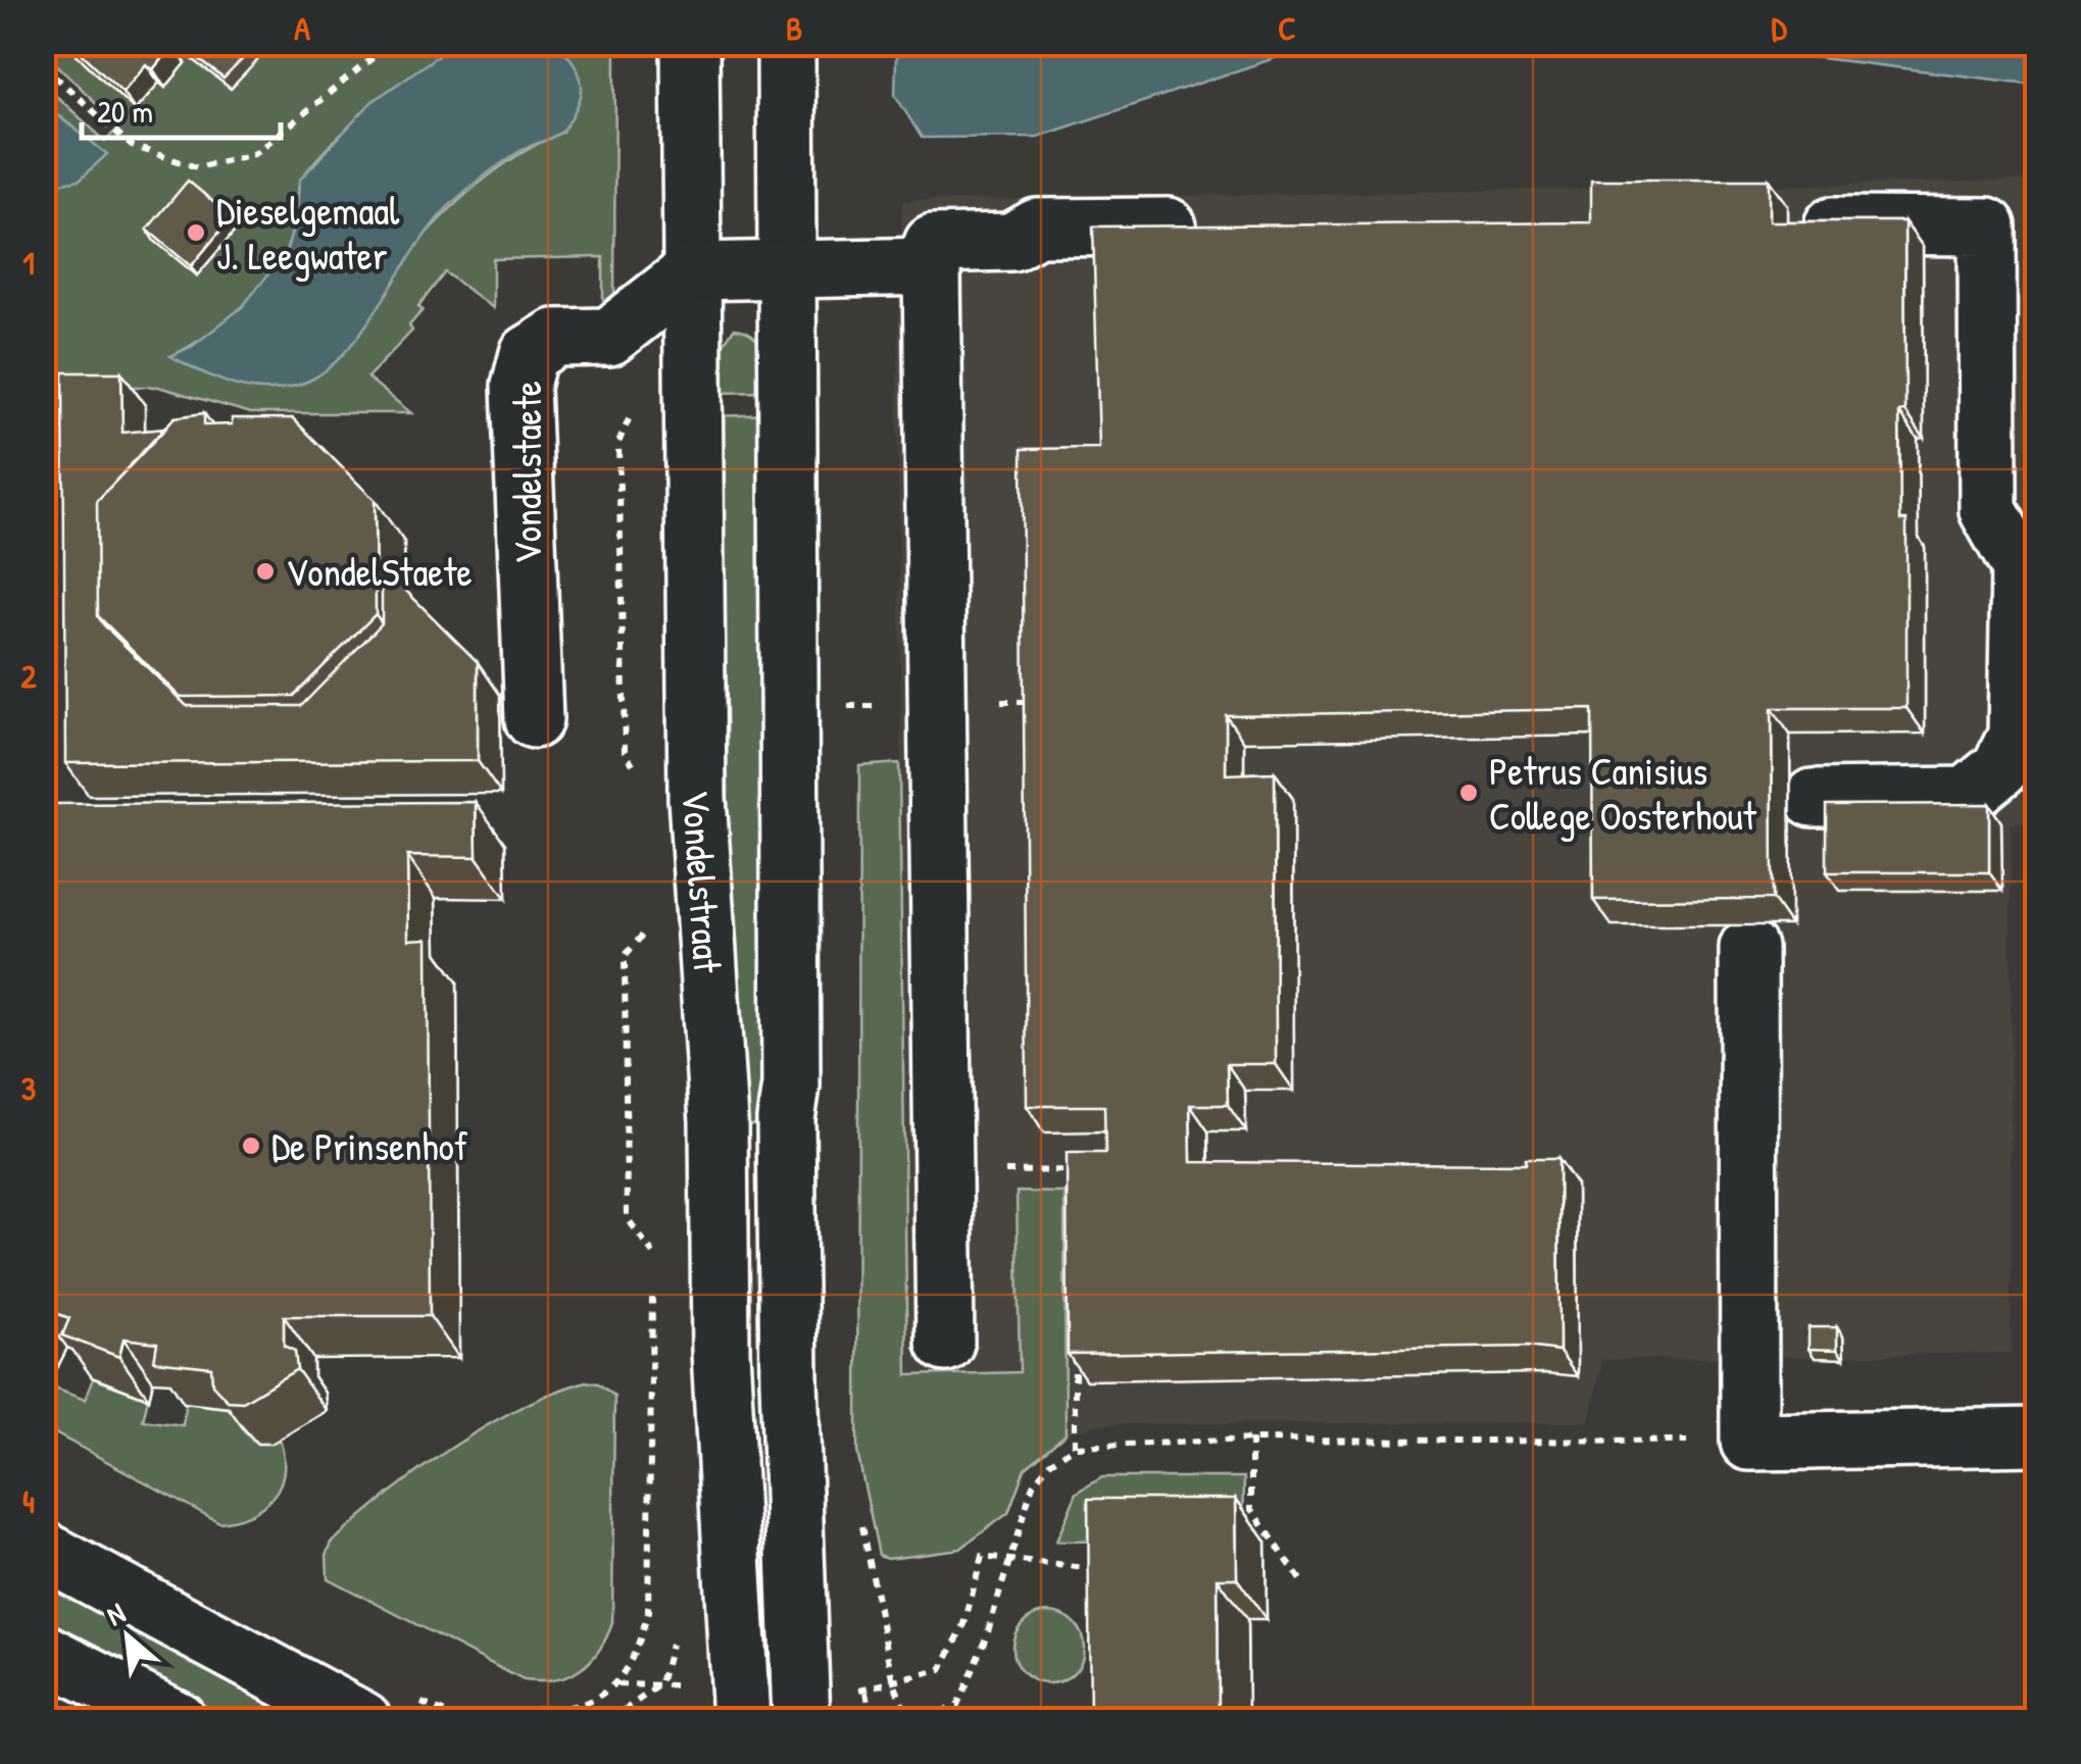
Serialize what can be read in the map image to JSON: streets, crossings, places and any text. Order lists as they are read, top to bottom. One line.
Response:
{"streets":{"street":["Vondelstaete","Vondelstraat"]},"crossings":[["Vondelstaete","Vondelstraat"]],"places":["Dieselgemaal J. Leegwater","VondelStaete","Petrus Canisius College Oosterhout","De Prinsenhof"],"scale_bar":"20 m","north":"top left","grid":{"columns":["A","B","C","D"],"rows":["1","2","3","4"]}}
